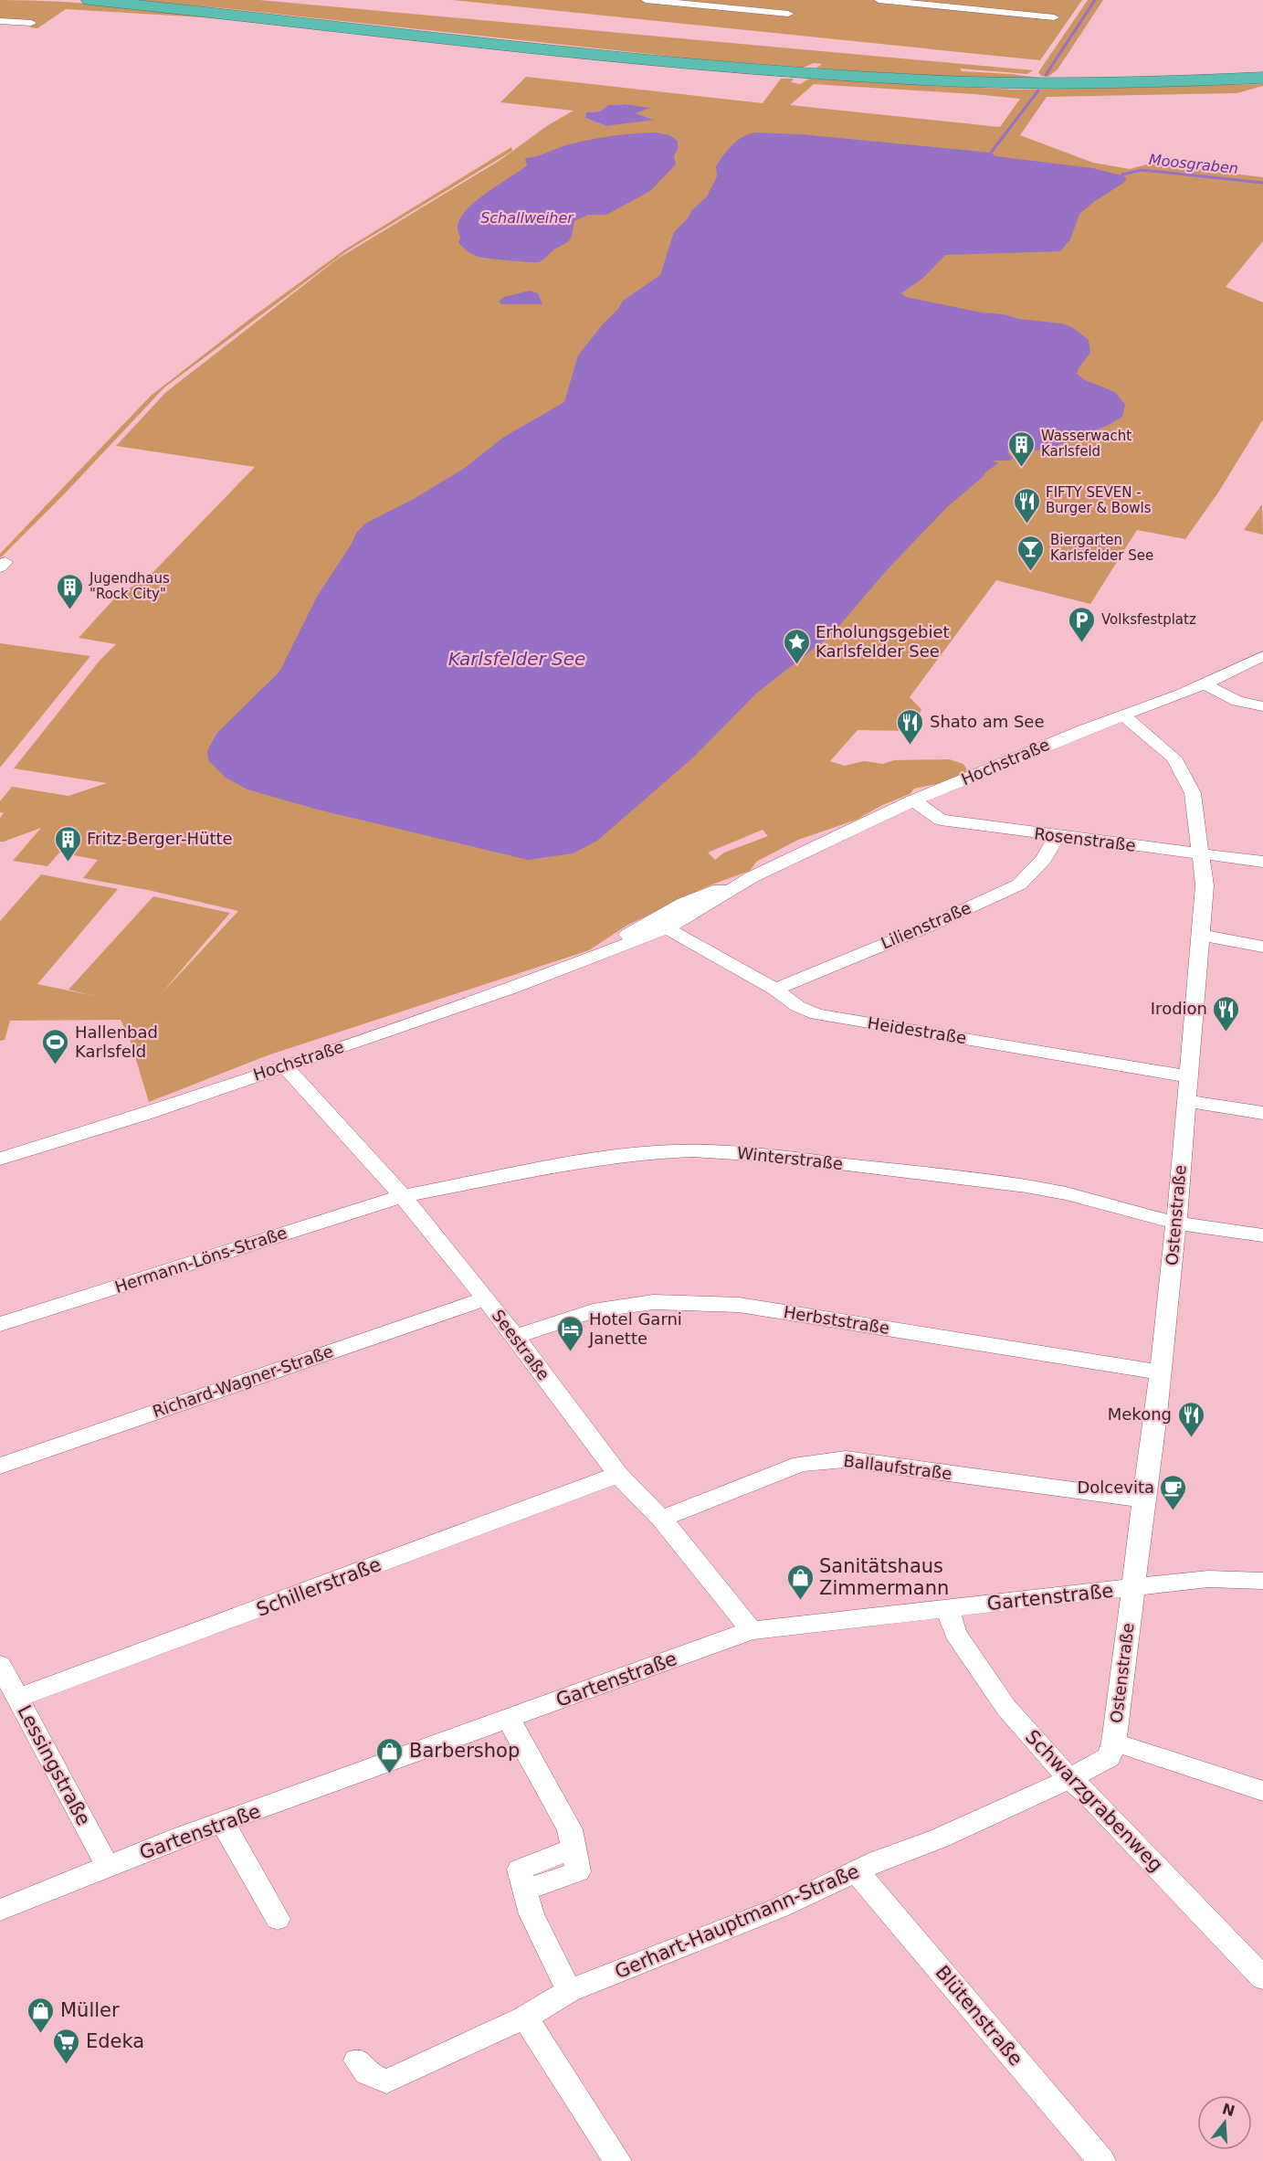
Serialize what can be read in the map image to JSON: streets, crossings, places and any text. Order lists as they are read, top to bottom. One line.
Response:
{"streets":{"street":["Hochstraße","Rosenstraße","Lilienstraße","Heidestraße","Winterstraße","Ostenstraße","Hermann-Löns-Straße","Herbststraße","Seestraße","Richard-Wagner-Straße","Ballaufstraße","Schillerstraße","Gartenstraße","Lessingstraße","Schwarzgrabenweg","Gerhart-Hauptmann-Straße","Blütenstraße"]},"crossings":[["Hochstraße","Rosenstraße"],["Hochstraße","Heidestraße"],["Hochstraße","Ostenstraße"],["Hochstraße","Seestraße"],["Rosenstraße","Lilienstraße"],["Rosenstraße","Ostenstraße"],["Lilienstraße","Heidestraße"],["Heidestraße","Ostenstraße"],["Winterstraße","Ostenstraße"],["Winterstraße","Hermann-Löns-Straße"],["Winterstraße","Seestraße"],["Ostenstraße","Herbststraße"],["Ostenstraße","Ballaufstraße"],["Ostenstraße","Gartenstraße"],["Ostenstraße","Gerhart-Hauptmann-Straße"],["Hermann-Löns-Straße","Seestraße"],["Herbststraße","Seestraße"],["Seestraße","Richard-Wagner-Straße"],["Seestraße","Ballaufstraße"],["Seestraße","Schillerstraße"],["Seestraße","Gartenstraße"],["Schillerstraße","Lessingstraße"],["Gartenstraße","Lessingstraße"],["Gartenstraße","Schwarzgrabenweg"],["Schwarzgrabenweg","Gerhart-Hauptmann-Straße"],["Gerhart-Hauptmann-Straße","Blütenstraße"]],"water":["Moosgraben","Schallweiher","Karlsfelder See"],"places":{"building":["Wasserwacht Karlsfeld","Jugendhaus \"Rock City\"","Fritz-Berger-Hütte"],"restaurant":["FIFTY SEVEN - Burger & Bowls","Shato am See","Irodion","Mekong"],"bar":["Biergarten Karlsfelder See"],"parking":["Volksfestplatz"],"place":["Erholungsgebiet Karlsfelder See"],"sports":["Hallenbad Karlsfeld"],"hotel":["Hotel Garni Janette"],"cafe":["Dolcevita"],"shop":["Sanitätshaus Zimmermann","Barbershop","Müller"],"supermarket":["Edeka"]},"north":"top"}
